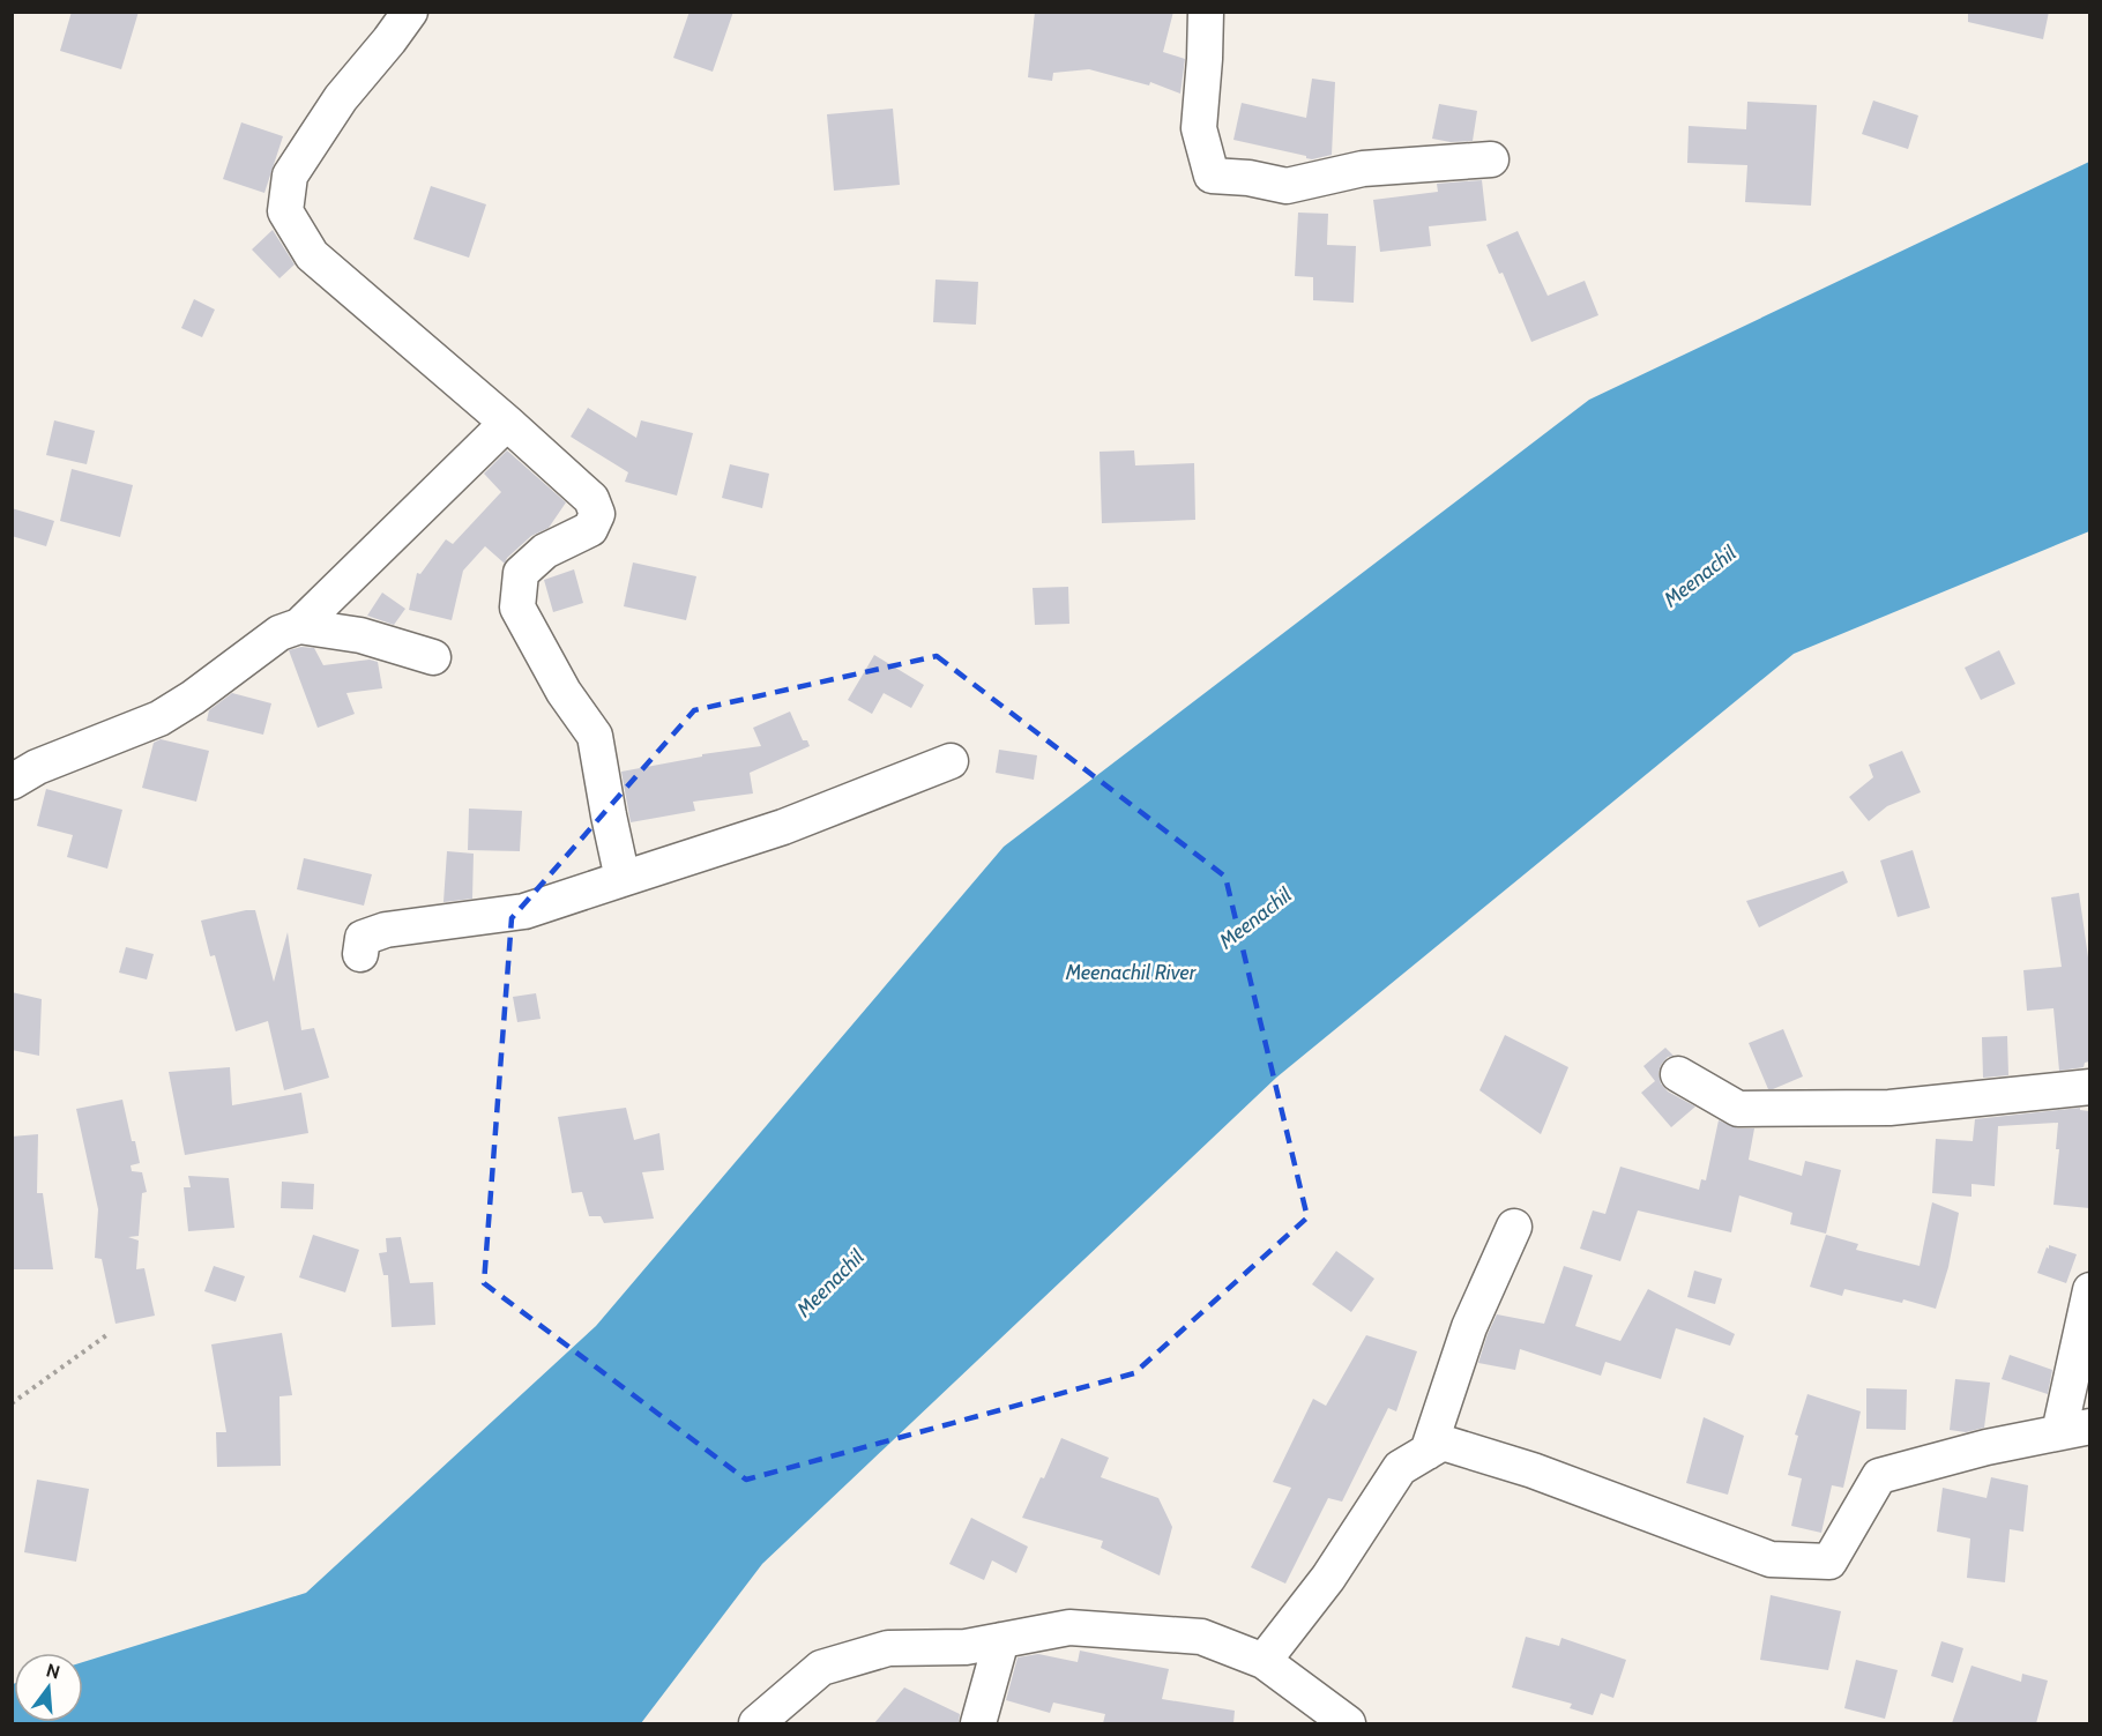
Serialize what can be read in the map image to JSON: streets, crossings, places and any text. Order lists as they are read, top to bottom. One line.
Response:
{"water":["Meenachil","Meenachil River"],"north":"top"}
